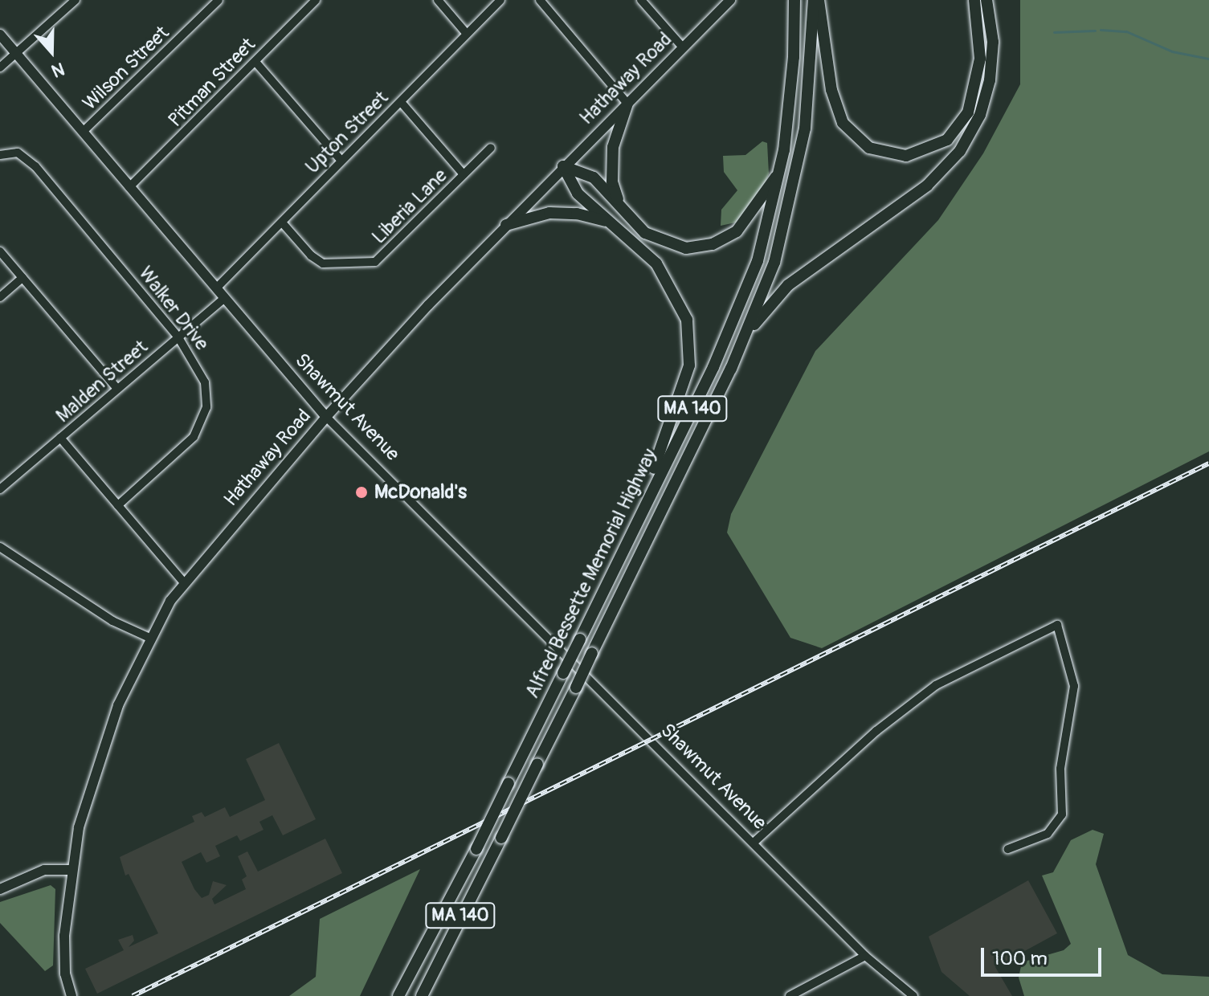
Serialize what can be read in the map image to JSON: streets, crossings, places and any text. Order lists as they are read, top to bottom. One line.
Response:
{"streets":{"highway":["MA 140","Alfred Bessette Memorial Highway"],"main road":["Hathaway Road","Shawmut Avenue"],"street":["Wilson Street","Pitman Street","Upton Street","Liberia Lane","Walker Drive","Malden Street"]},"crossings":[["Wilson Street","Shawmut Avenue"],["Hathaway Road","Shawmut Avenue"],["Pitman Street","Shawmut Avenue"],["Upton Street","Liberia Lane"],["Upton Street","Shawmut Avenue"],["Walker Drive","Malden Street"],["Malden Street","Shawmut Avenue"]],"places":["McDonald's"],"scale_bar":"100 m","north":"bottom"}
